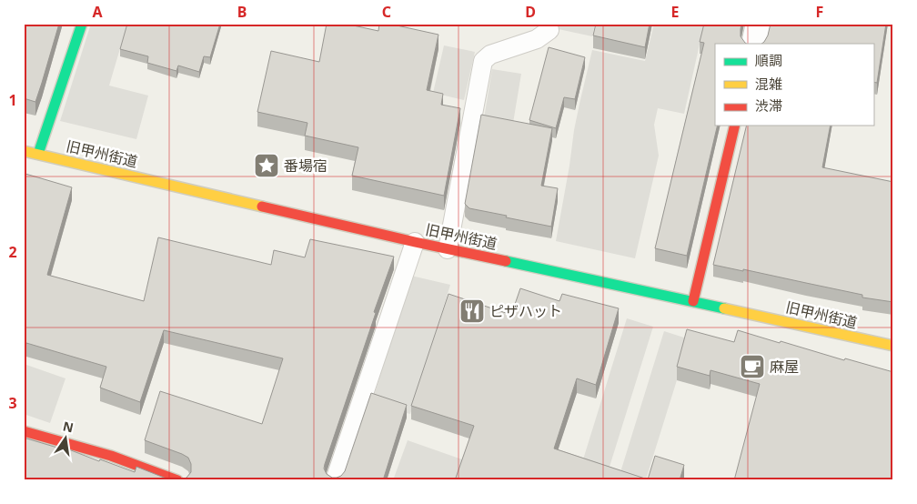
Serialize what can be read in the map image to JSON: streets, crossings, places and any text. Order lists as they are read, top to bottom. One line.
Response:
{"streets":{"main road":["旧甲州街道"]},"places":{"place":["番場宿"],"restaurant":["ピザハット"],"cafe":["麻屋"]},"legend":["順調","混雑","渋滞"],"north":"top","grid":{"columns":["A","B","C","D","E","F"],"rows":["1","2","3"]}}
